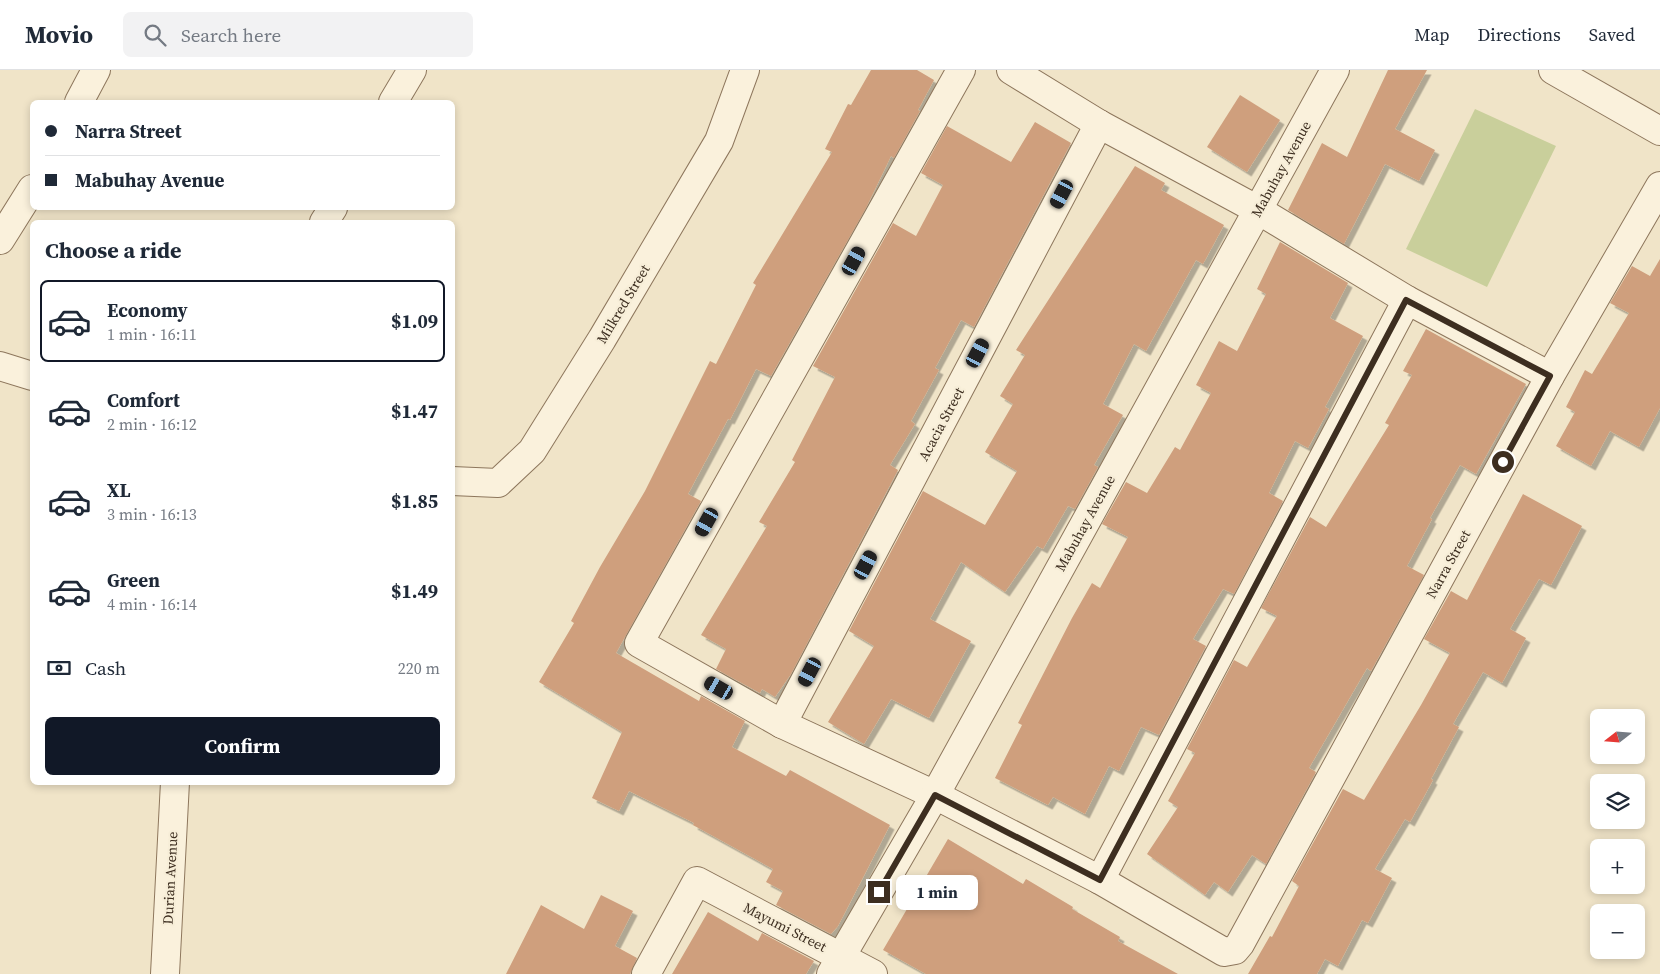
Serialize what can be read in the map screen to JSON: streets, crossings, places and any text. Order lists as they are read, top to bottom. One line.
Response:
{"streets":{"street":["Mabuhay Avenue","Milkred Street","Acacia Street","Narra Street","Durian Avenue","Mayumi Street"]},"crossings":[["Mabuhay Avenue","Mayumi Street"]],"north":"left","page":{"header":"Movio","search":"Search here","nav":["Map","Directions","Saved"],"banner":["Narra Street","Mabuhay Avenue"],"heading":"Choose a ride","list":[{"name":"Economy","note":"1 min · 16:11","value":"$1.09"},{"name":"Comfort","note":"2 min · 16:12","value":"$1.47"},{"name":"XL","note":"3 min · 16:13","value":"$1.85"},{"name":"Green","note":"4 min · 16:14","value":"$1.49"}],"pay":["Cash","220 m"],"buttons":"Confirm","map_buttons":["+","−"],"bubble":"1 min"}}
